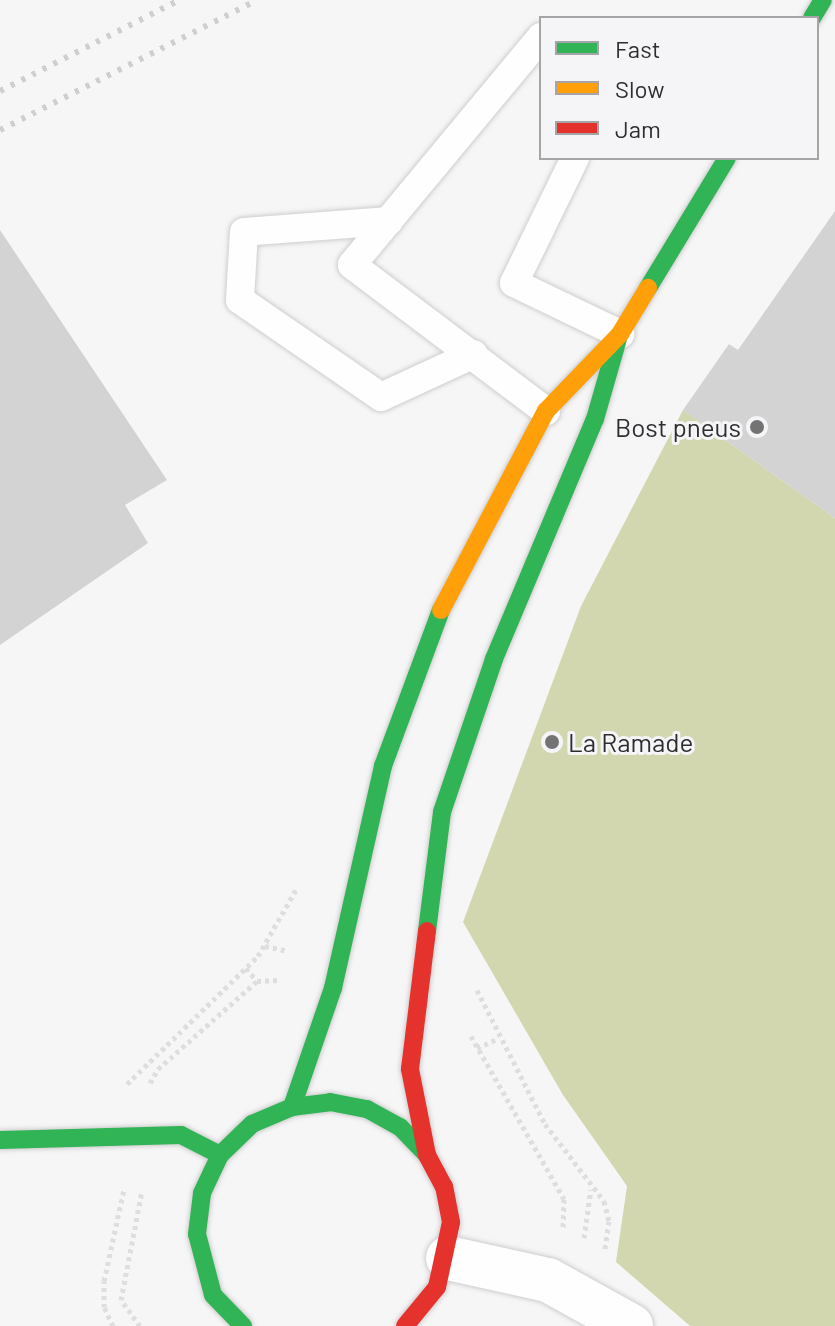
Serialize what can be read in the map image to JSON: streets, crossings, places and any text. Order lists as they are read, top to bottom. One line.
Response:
{"places":["Bost pneus","La Ramade"],"legend":["Fast","Slow","Jam"]}
